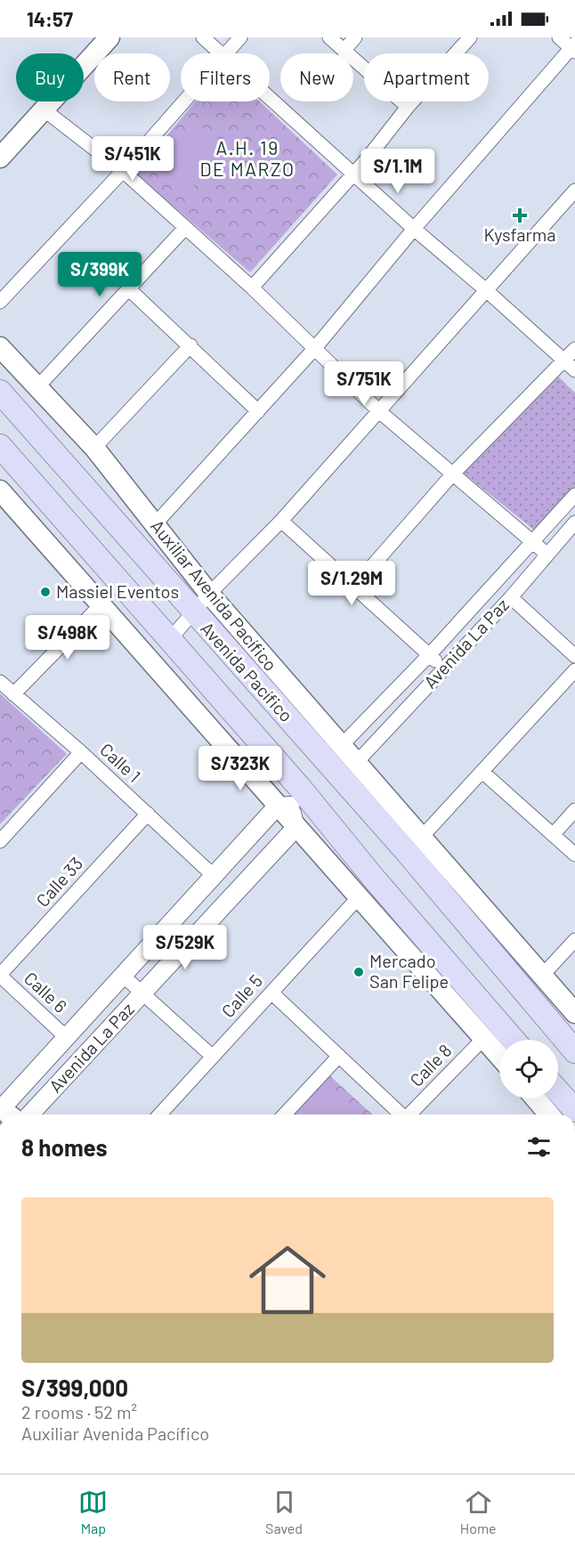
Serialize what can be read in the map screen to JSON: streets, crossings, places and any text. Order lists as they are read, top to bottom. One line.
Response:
{"streets":{"main road":["Auxiliar Avenida Pacífico","Avenida Pacífico"],"street":["Avenida La Paz","Calle 1","Calle 33","Calle 6","Calle 5","Calle 8"]},"crossings":[["Auxiliar Avenida Pacífico","Avenida La Paz"],["Calle 1","Calle 33"],["Calle 33","Calle 6"]],"districts":["A.H. 19 DE MARZO"],"places":{"health":["Kysfarma"],"other":["Massiel Eventos","Mercado San Felipe"]},"page":{"status":"14:57","chip":["Buy","Rent","Filters","New","Apartment"],"price":["S/451K","S/1.1M","S/399K","S/751K","S/1.29M","S/498K","S/323K","S/529K"],"heading":"8 homes","list":[{"name":"S/399,000","note":"2 rooms · 52 m² · Auxiliar Avenida Pacífico"}],"tabs":["Map","Saved","Home"]}}
